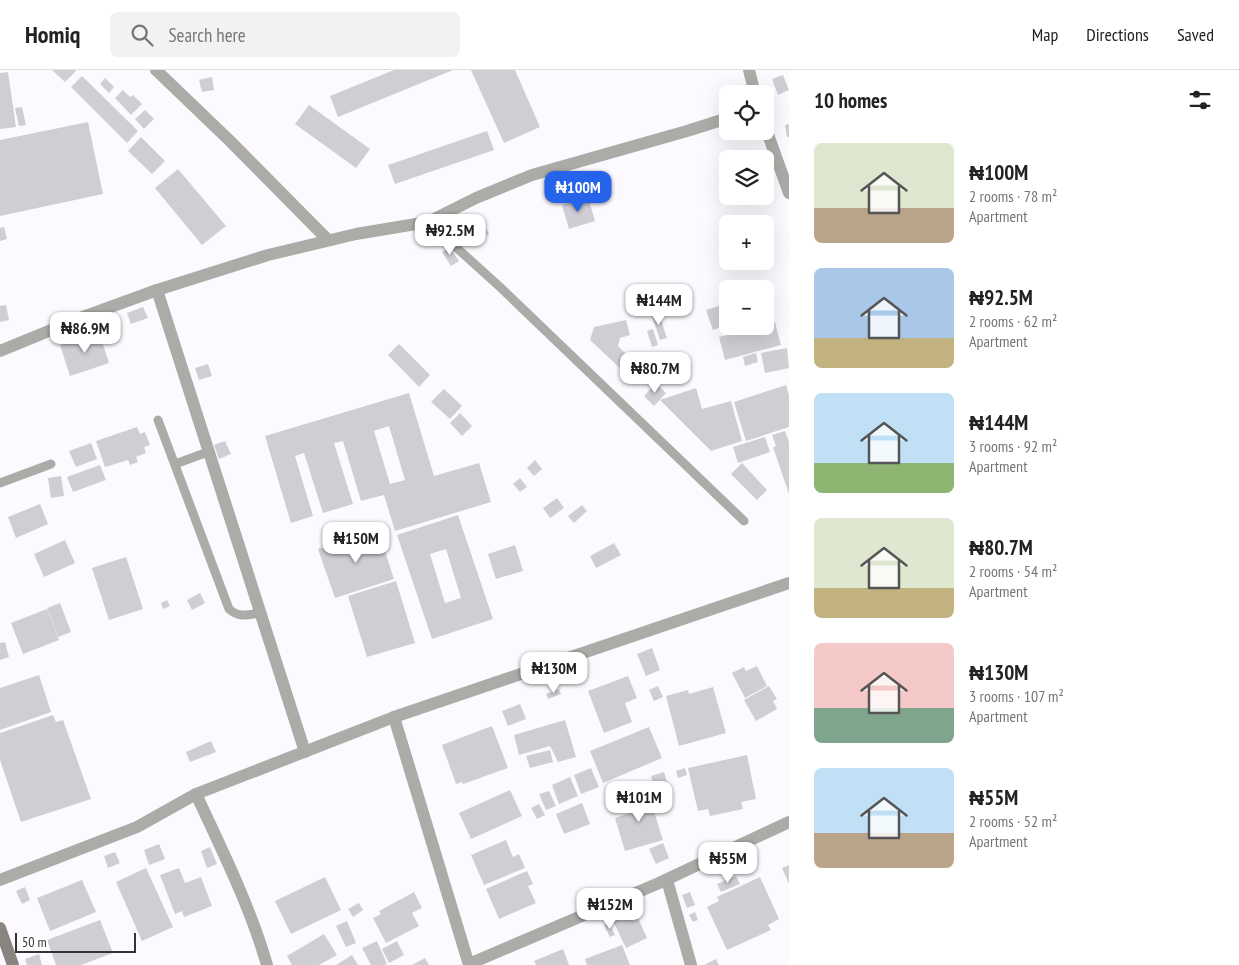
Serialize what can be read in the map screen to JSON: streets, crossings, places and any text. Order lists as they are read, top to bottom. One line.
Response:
{"scale_bar":"50 m","page":{"header":"Homiq","search":"Search here","nav":["Map","Directions","Saved"],"heading":"10 homes","map_buttons":["+","−"],"list":[{"name":"₦100M","note":"2 rooms · 78 m² · Apartment"},{"name":"₦92.5M","note":"2 rooms · 62 m² · Apartment"},{"name":"₦144M","note":"3 rooms · 92 m² · Apartment"},{"name":"₦80.7M","note":"2 rooms · 54 m² · Apartment"},{"name":"₦130M","note":"3 rooms · 107 m² · Apartment"},{"name":"₦55M","note":"2 rooms · 52 m² · Apartment"}],"price":["₦100M","₦92.5M","₦144M","₦86.9M","₦80.7M","₦150M","₦130M","₦101M","₦55M","₦152M"],"scale":"50 m"}}
